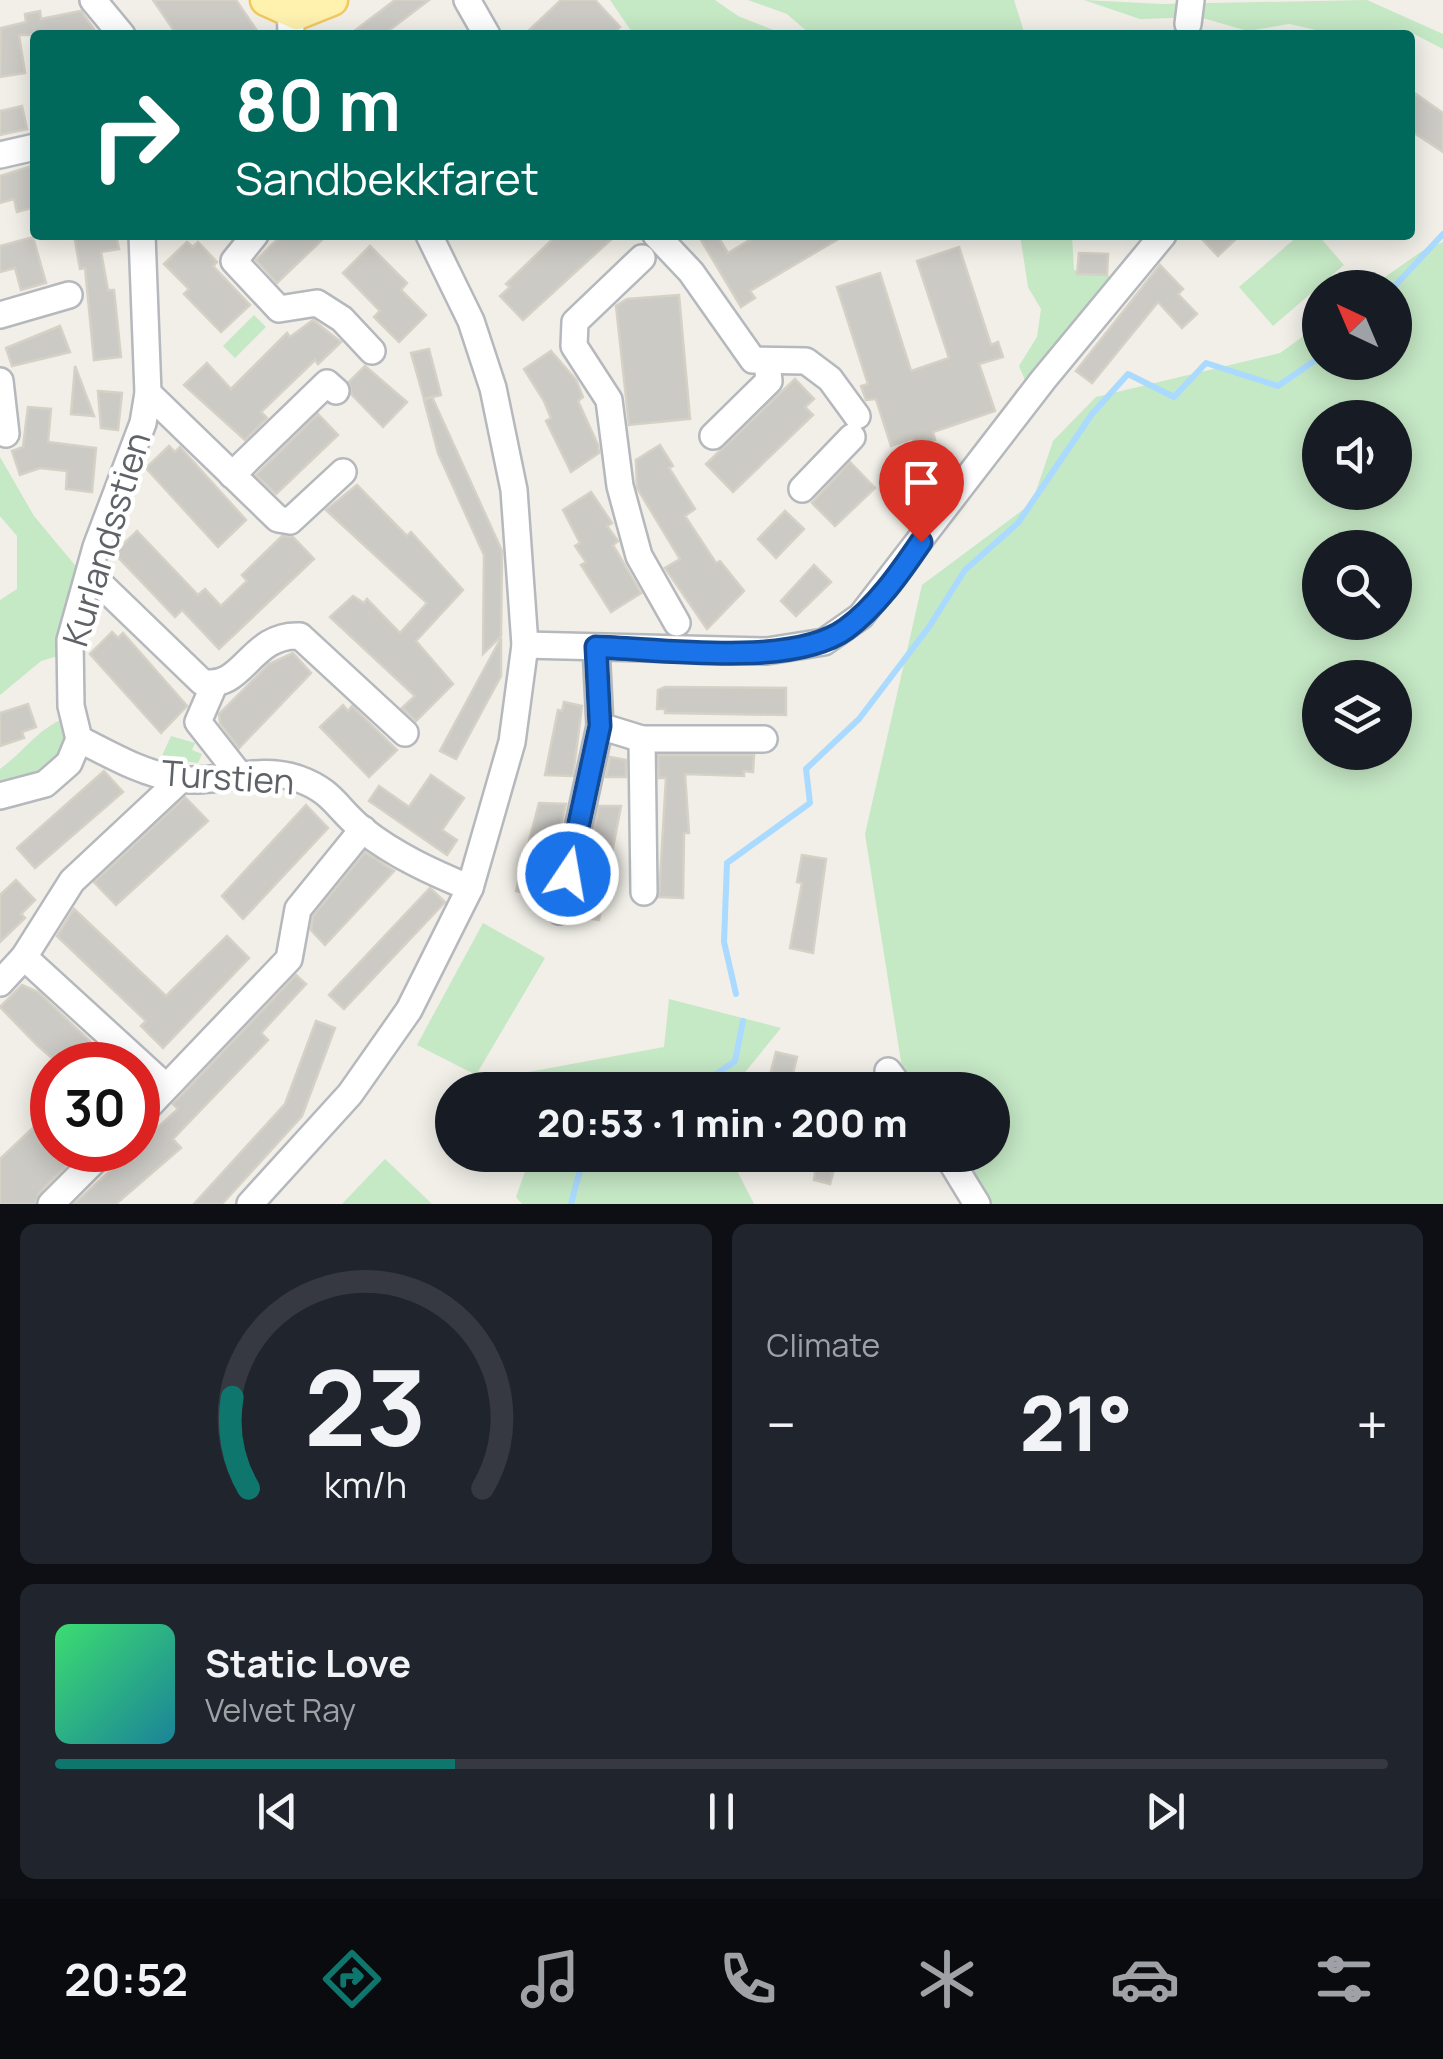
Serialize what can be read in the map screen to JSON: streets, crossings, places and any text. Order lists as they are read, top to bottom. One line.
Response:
{"streets":{"street":["Kurlandsstien","Turstien"]},"crossings":[["Kurlandsstien","Turstien"]],"north":"top left","page":{"turn":["80 m","Sandbekkfaret"],"limit":"30","trip":"20:53 · 1 min · 200 m","tile":"Climate","heat":["−","21°","+"],"song":["Static Love","Velvet Ray"],"tabs":"20:52","gauge":["23","km/h"]}}
